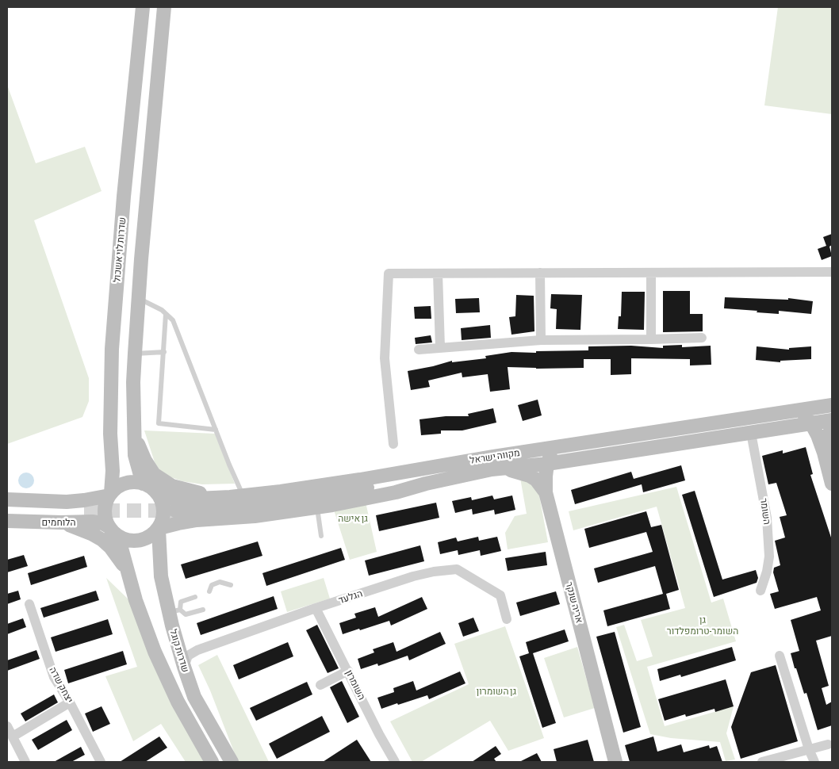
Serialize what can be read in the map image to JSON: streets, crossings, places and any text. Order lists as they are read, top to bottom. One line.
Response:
{"streets":{"main road":["שדרות לוי אשכול","מקווה ישראל","הלוחמים","אריה שנקר","שדרות קוגל"],"street":["השומר","הגלעד","יצחק שדה","השומרון"]},"crossings":[["שדרות לוי אשכול","מקווה ישראל"],["שדרות לוי אשכול","הלוחמים"],["שדרות לוי אשכול","שדרות קוגל"],["מקווה ישראל","השומר"],["מקווה ישראל","הלוחמים"],["מקווה ישראל","אריה שנקר"],["מקווה ישראל","שדרות קוגל"],["הלוחמים","שדרות קוגל"],["הגלעד","שדרות קוגל"],["הגלעד","השומרון"]],"parks":["גן אישה","גן השומר-טרומפלדור","גן השומרון"]}
